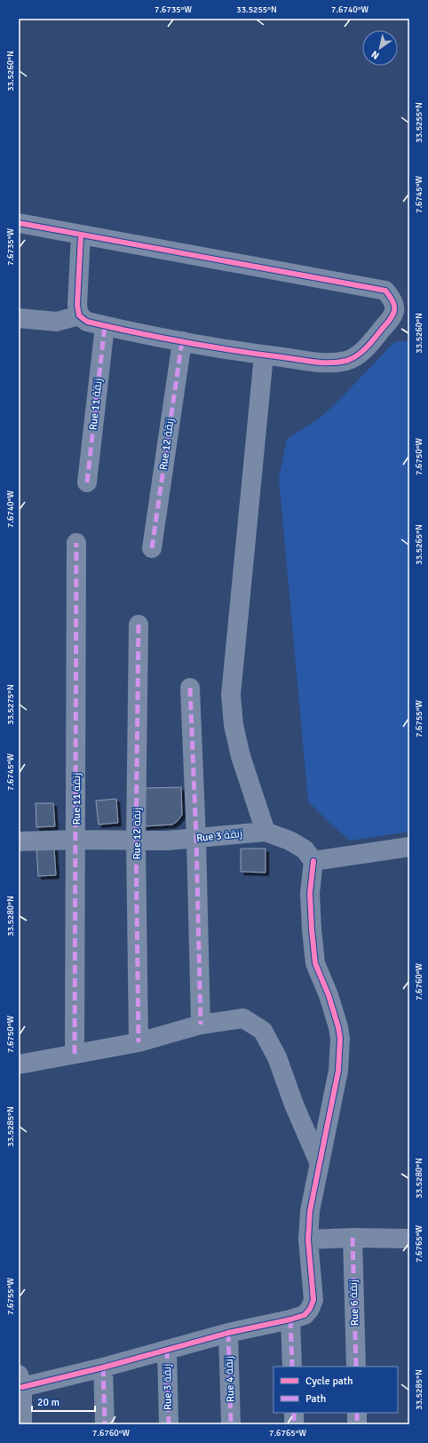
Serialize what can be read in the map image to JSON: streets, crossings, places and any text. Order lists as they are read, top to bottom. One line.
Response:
{"streets":{"street":["Rue 11 زنقة","Rue 12 زنقة","Rue 3 زنقة","Rue 6 زنقة","Rue 4 زنقة"]},"crossings":[["Rue 11 زنقة","Rue 3 زنقة"],["Rue 12 زنقة","Rue 3 زنقة"]],"legend":["Cycle path","Path"],"scale_bar":"20 m","north":"bottom left","coordinates":["7.6735°W","33.5255°N","7.6740°W","33.5260°N","7.6745°W","7.6750°W","33.5265°N","33.5275°N","7.6755°W","33.5280°N","7.6760°W","33.5285°N","7.6765°W"]}
